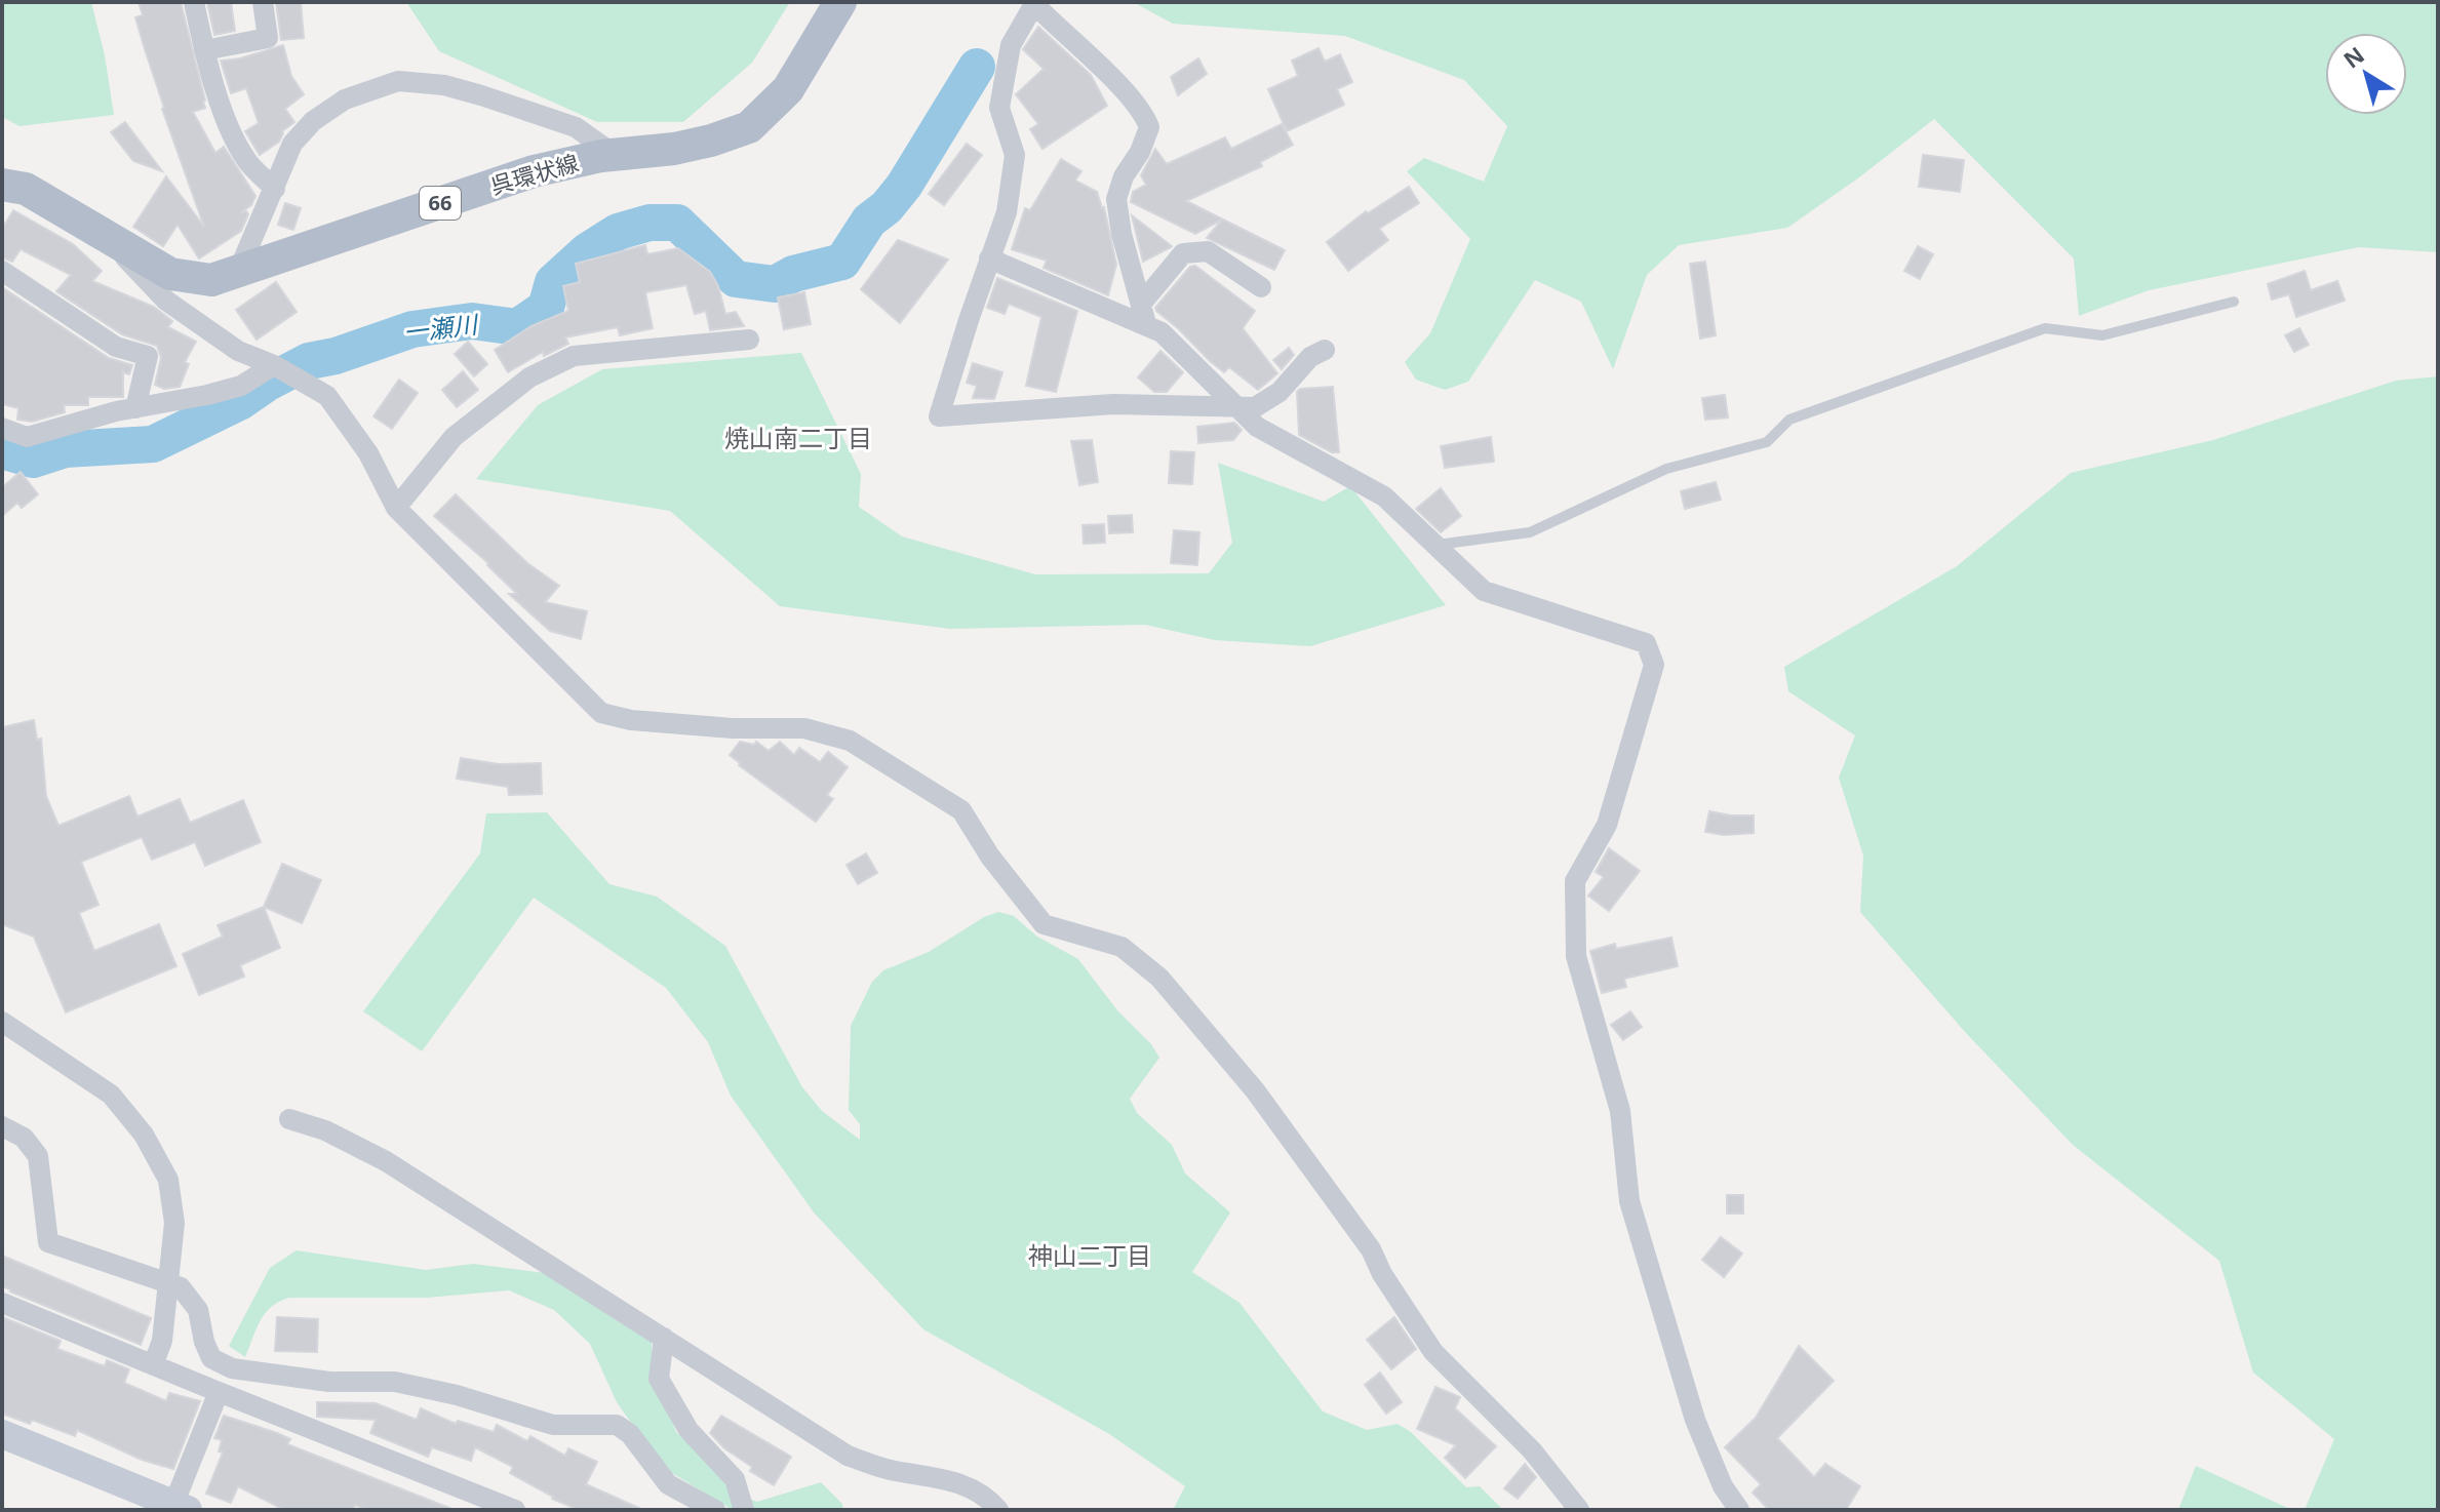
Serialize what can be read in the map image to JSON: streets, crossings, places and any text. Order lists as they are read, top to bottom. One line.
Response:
{"streets":{"main road":["呉環状線","66"]},"districts":["焼山南二丁目","神山二丁目"],"water":["一瀬川"],"north":"top left"}
